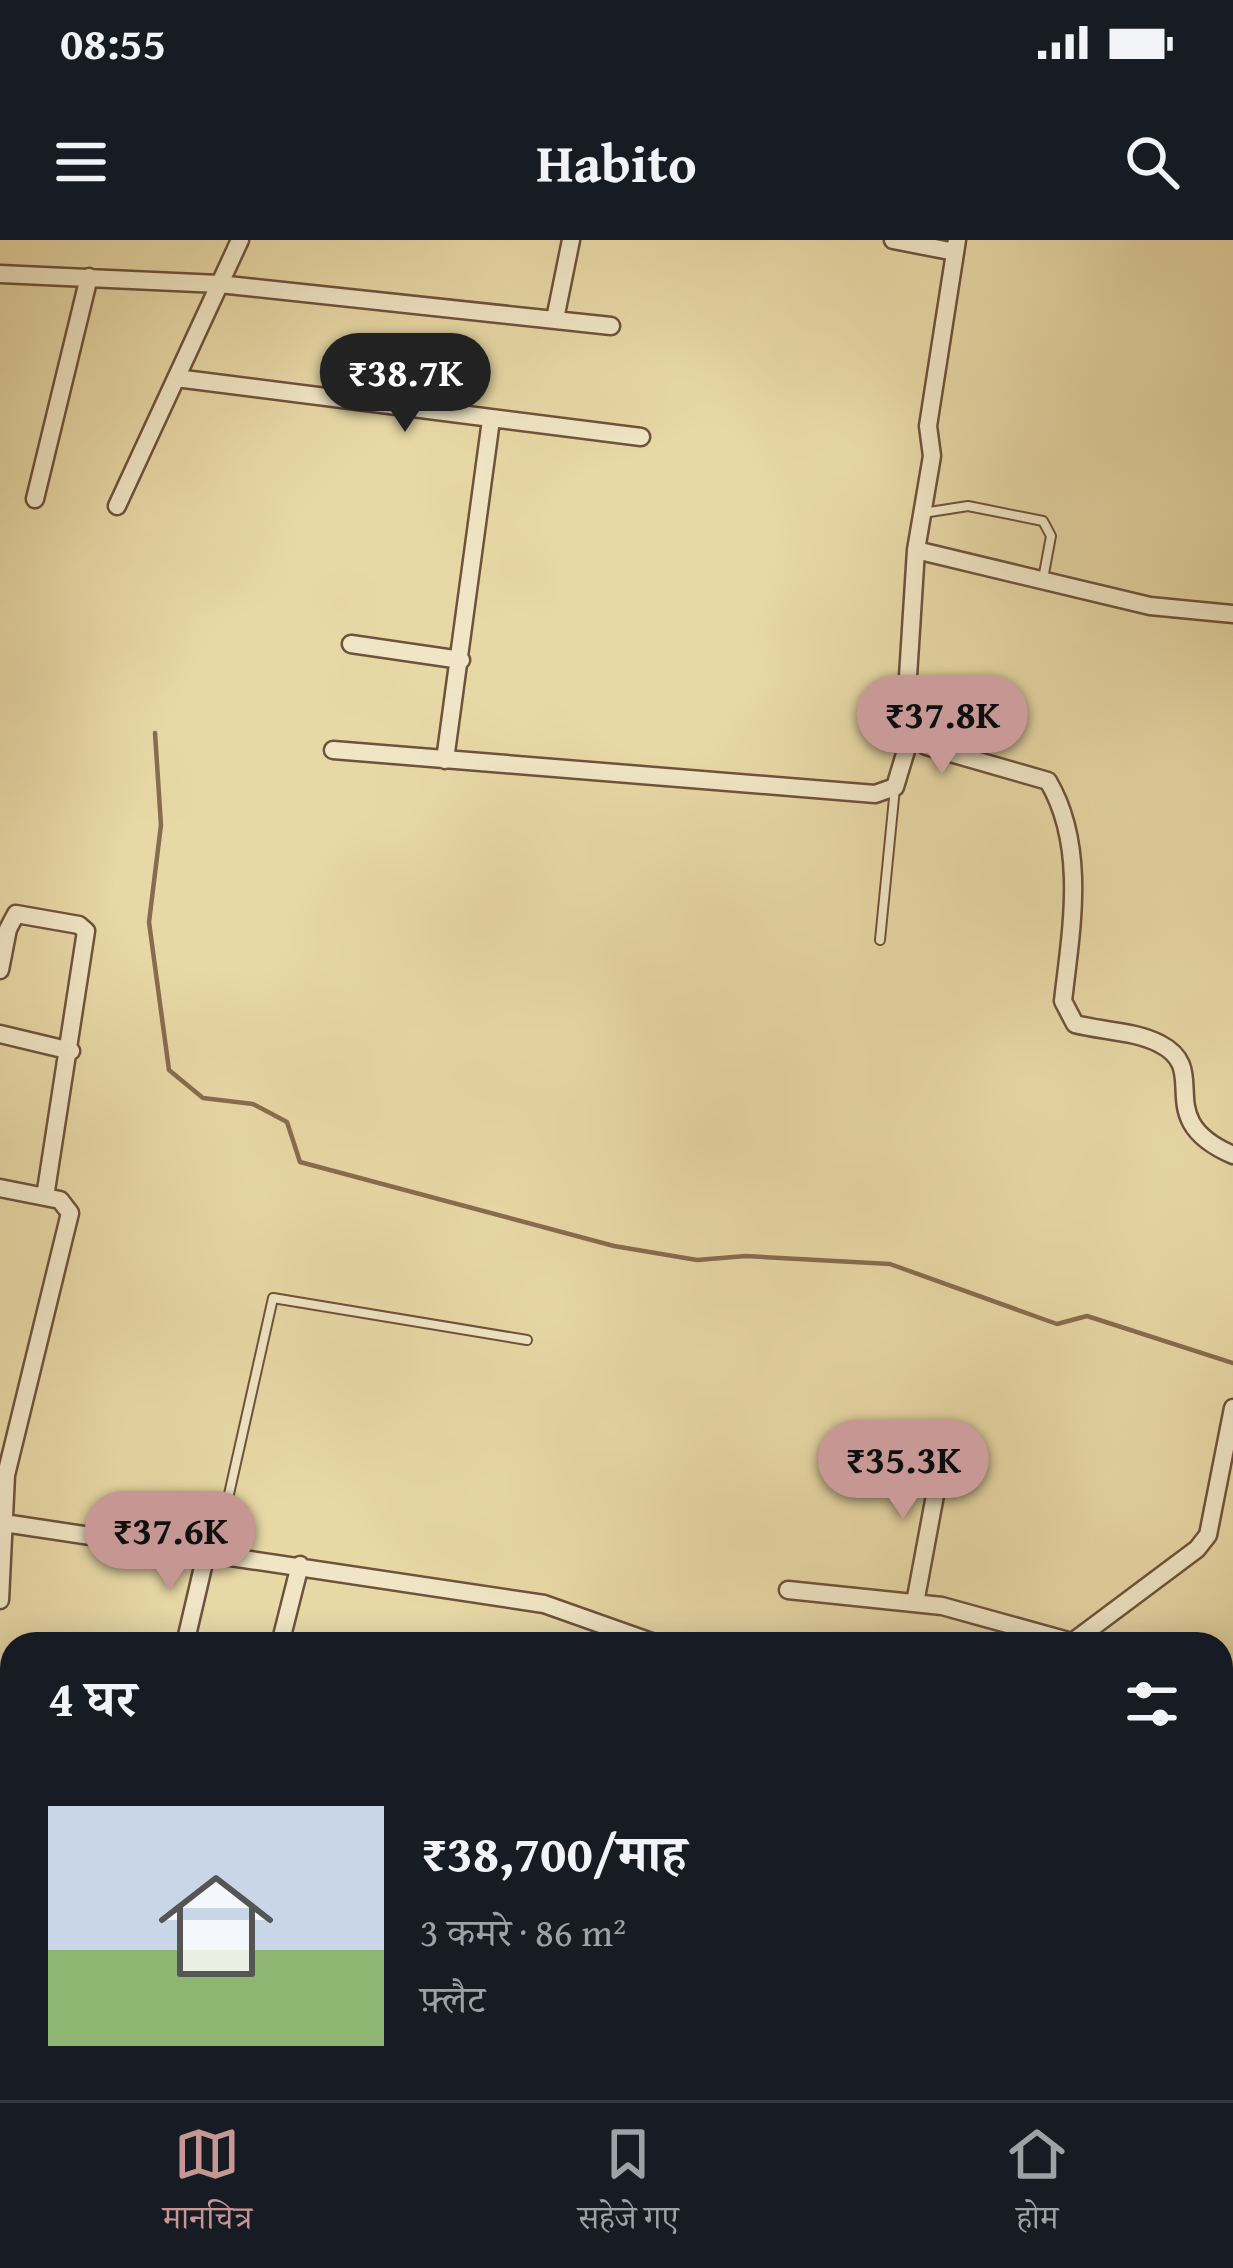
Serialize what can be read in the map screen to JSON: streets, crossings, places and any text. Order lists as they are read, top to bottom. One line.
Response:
{"page":{"status":"08:55","header":"Habito","price":["₹38.7K","₹37.8K","₹35.3K","₹37.6K"],"heading":"4 घर","list":[{"name":"₹38,700/माह","note":"3 कमरे · 86 m² · फ़्लैट"}],"tabs":["मानचित्र","सहेजे गए","होम"]}}
